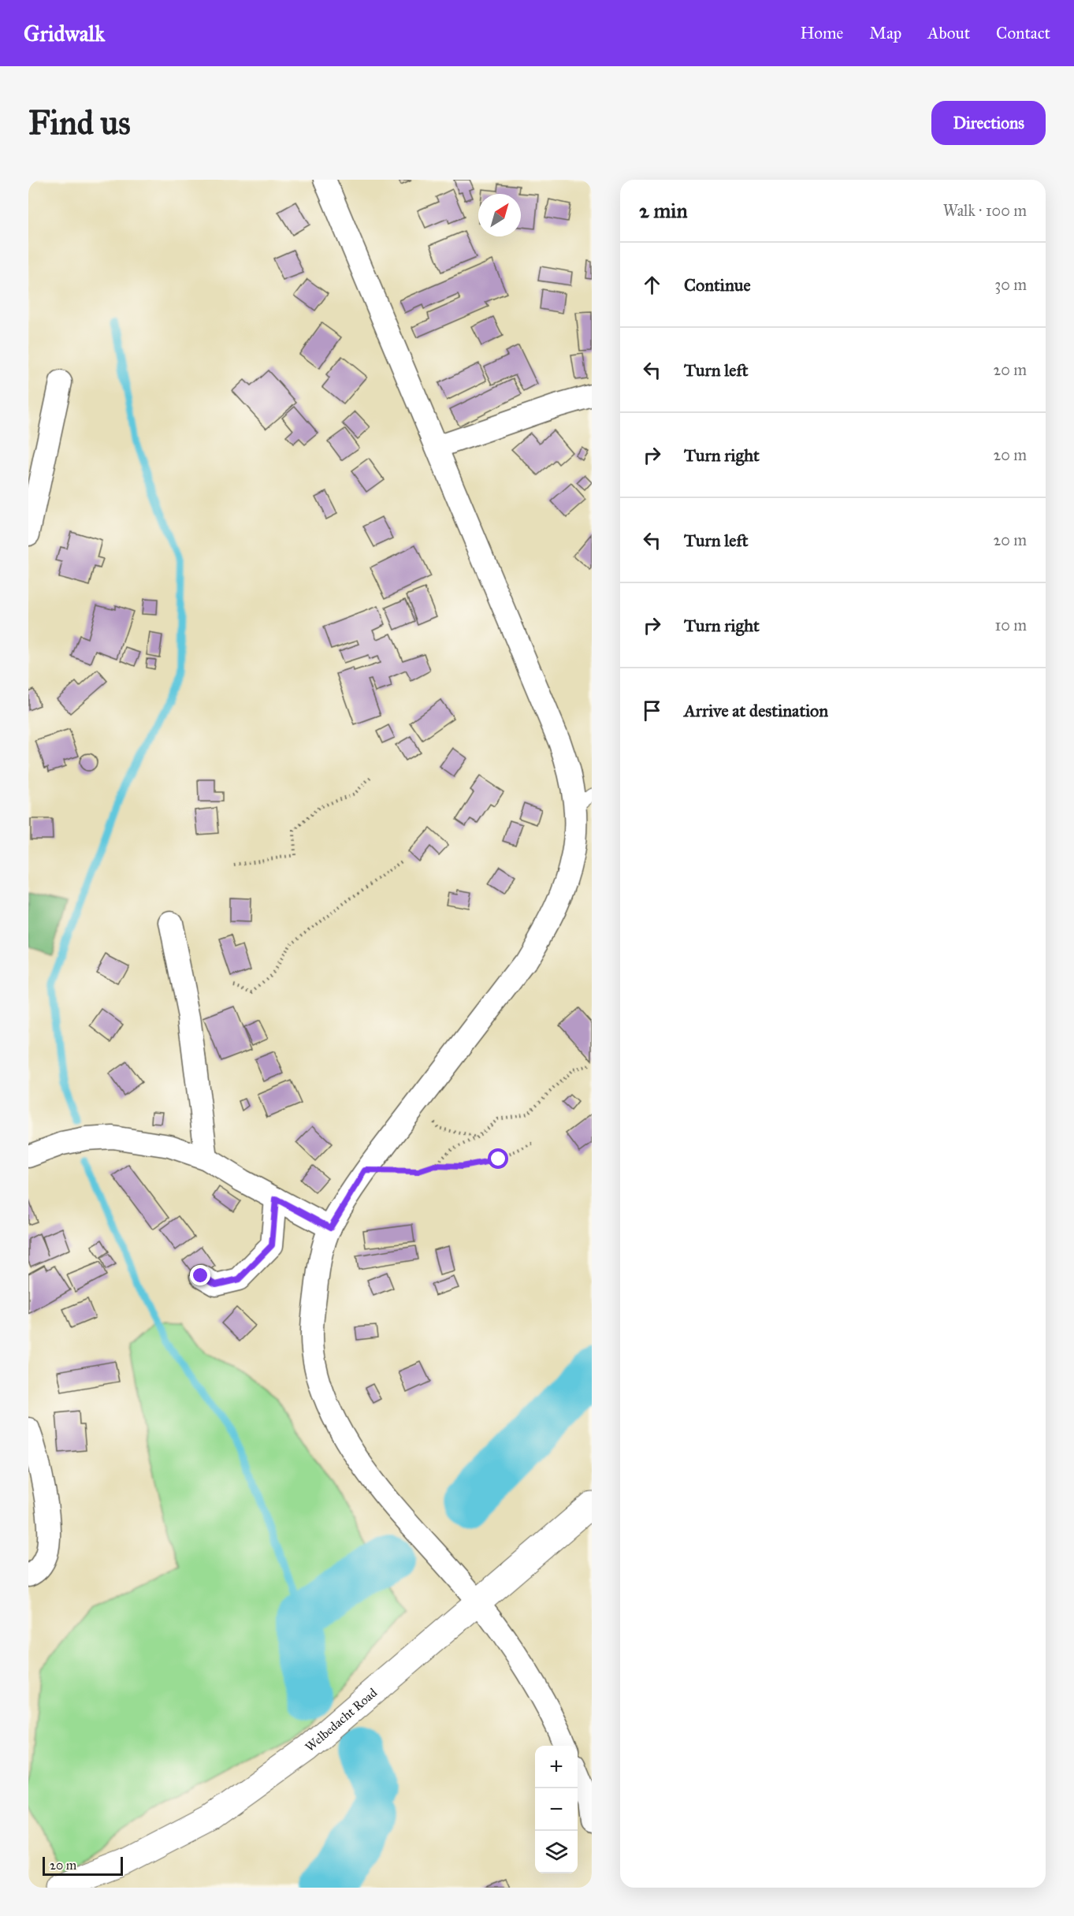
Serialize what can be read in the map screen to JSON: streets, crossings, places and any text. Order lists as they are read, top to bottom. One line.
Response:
{"streets":{"street":["Welbedacht Road"]},"scale_bar":"20 m","north":"top right","page":{"header":"Gridwalk","nav":["Home","Map","About","Contact"],"buttons":"Directions","title":"Find us","heading":["2 min","Walk · 100 m"],"list":[["Continue","30 m"],["Turn left","20 m"],["Turn right","20 m"],["Turn left","20 m"],["Turn right","10 m"],"Arrive at destination"],"map_buttons":["+","−"],"scale":"20 m"}}
